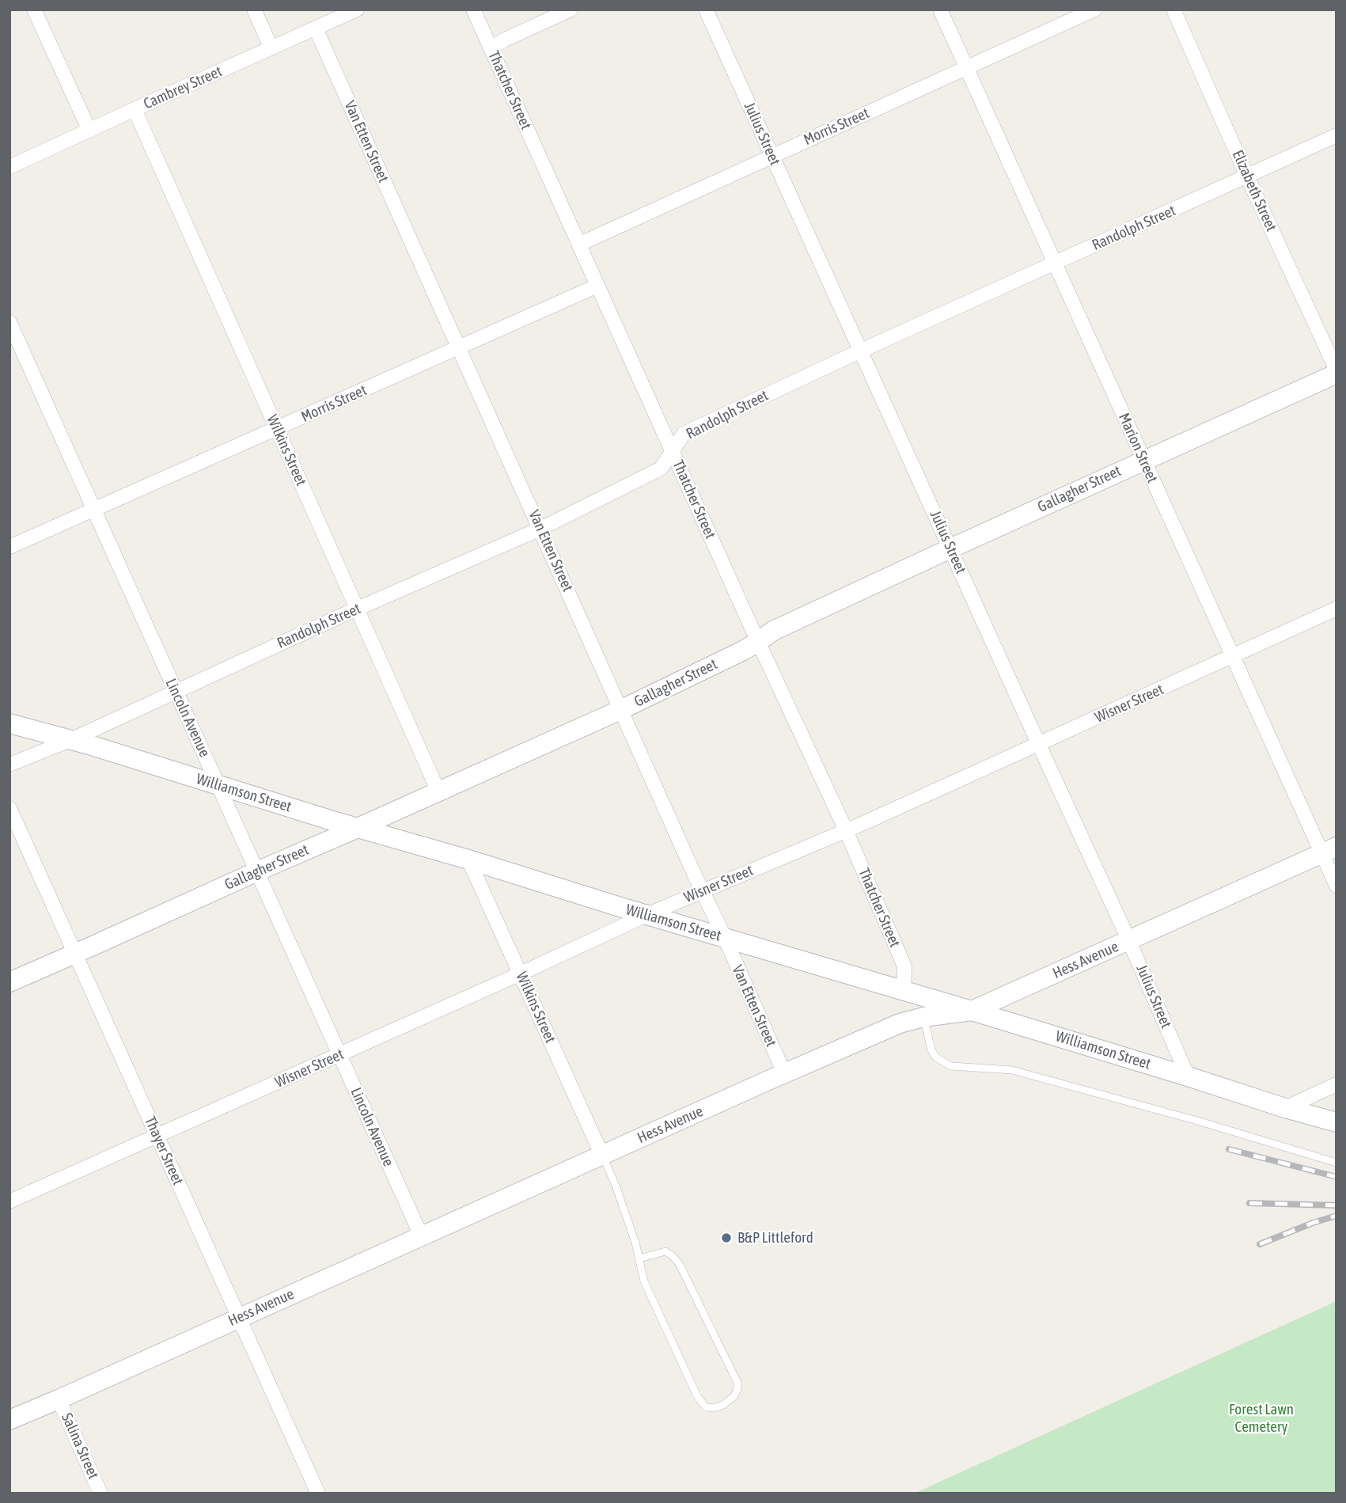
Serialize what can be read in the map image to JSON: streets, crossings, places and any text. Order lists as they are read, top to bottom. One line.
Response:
{"streets":{"street":["Cambrey Street","Thatcher Street","Morris Street","Julius Street","Van Etten Street","Elizabeth Street","Randolph Street","Marion Street","Wilkins Street","Gallagher Street","Wisner Street","Lincoln Avenue","Williamson Street","Hess Avenue","Thayer Street","Salina Street"]},"crossings":[["Cambrey Street","Van Etten Street"],["Cambrey Street","Wilkins Street"],["Thatcher Street","Morris Street"],["Thatcher Street","Randolph Street"],["Thatcher Street","Gallagher Street"],["Thatcher Street","Wisner Street"],["Thatcher Street","Williamson Street"],["Morris Street","Julius Street"],["Morris Street","Van Etten Street"],["Morris Street","Marion Street"],["Morris Street","Wilkins Street"],["Morris Street","Lincoln Avenue"],["Julius Street","Randolph Street"],["Julius Street","Gallagher Street"],["Julius Street","Wisner Street"],["Julius Street","Williamson Street"],["Julius Street","Hess Avenue"],["Van Etten Street","Randolph Street"],["Van Etten Street","Gallagher Street"],["Van Etten Street","Wisner Street"],["Van Etten Street","Williamson Street"],["Van Etten Street","Hess Avenue"],["Elizabeth Street","Randolph Street"],["Elizabeth Street","Gallagher Street"],["Randolph Street","Marion Street"],["Randolph Street","Wilkins Street"],["Randolph Street","Lincoln Avenue"],["Randolph Street","Williamson Street"],["Marion Street","Gallagher Street"],["Marion Street","Wisner Street"],["Marion Street","Hess Avenue"],["Wilkins Street","Gallagher Street"],["Wilkins Street","Wisner Street"],["Wilkins Street","Williamson Street"],["Wilkins Street","Hess Avenue"],["Gallagher Street","Lincoln Avenue"],["Gallagher Street","Williamson Street"],["Gallagher Street","Thayer Street"],["Wisner Street","Lincoln Avenue"],["Wisner Street","Williamson Street"],["Wisner Street","Thayer Street"],["Lincoln Avenue","Williamson Street"],["Lincoln Avenue","Hess Avenue"],["Williamson Street","Hess Avenue"],["Hess Avenue","Thayer Street"],["Hess Avenue","Salina Street"]],"parks":["Forest Lawn Cemetery"],"places":["B&P Littleford"]}
